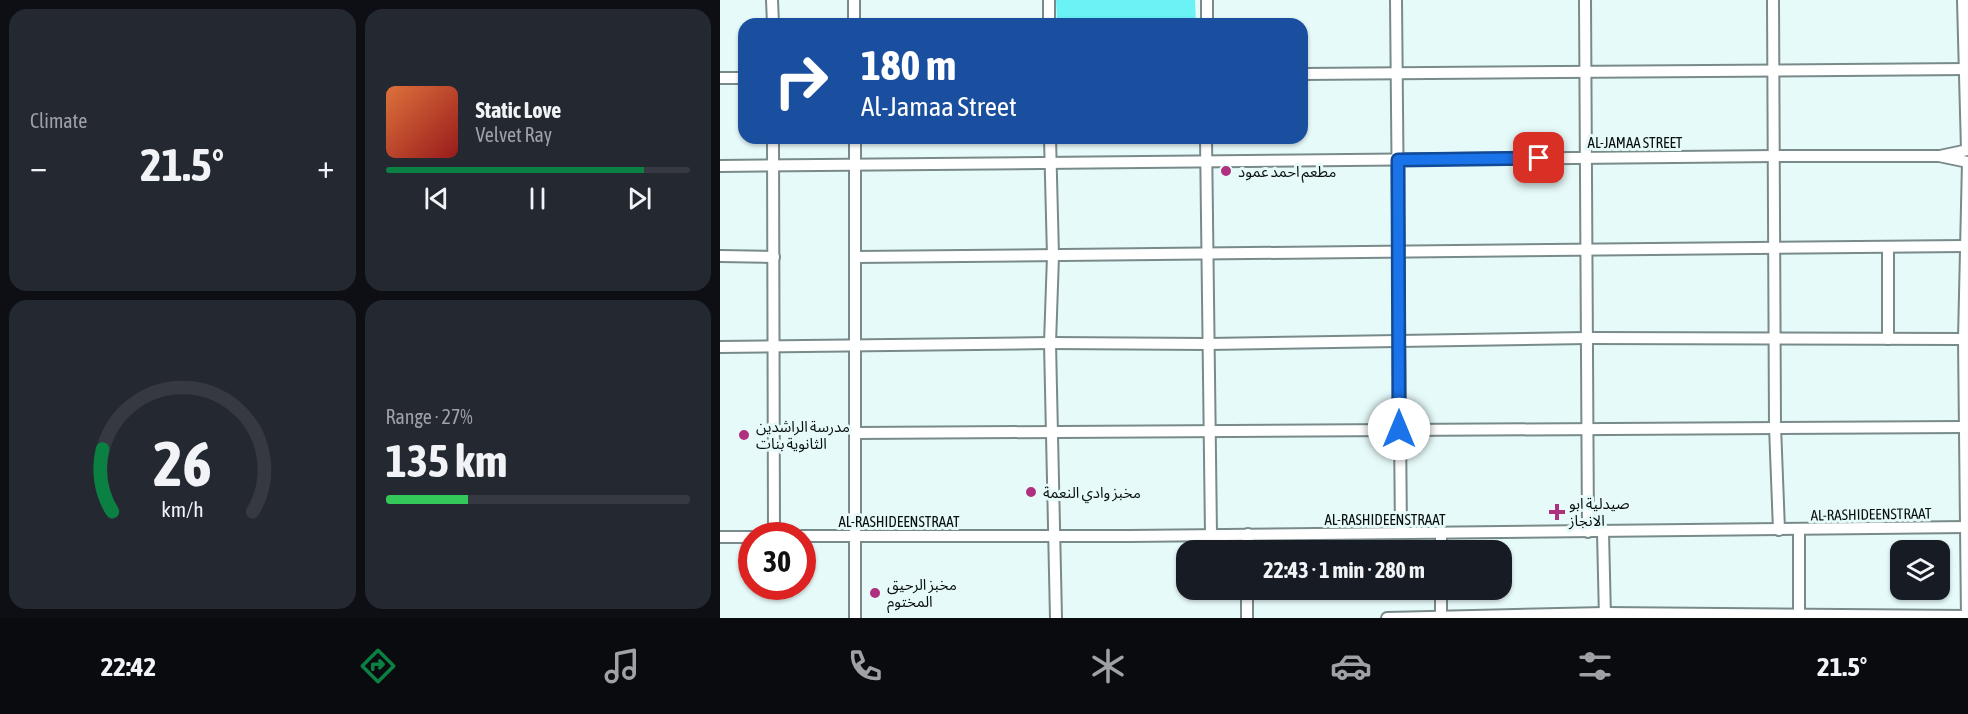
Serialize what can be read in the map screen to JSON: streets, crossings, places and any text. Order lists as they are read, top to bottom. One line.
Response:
{"streets":{"street":["AL-JAMAA STREET","AL-RASHIDEENSTRAAT"]},"places":{"other":["مطعم احمد عمود","مدرسة الراشدين الثانوية بنات","مخبز وادي النعمة","مخبز الرحيق المختوم"],"health":["صيدلية ابو الانجاز"]},"page":{"tile":["Climate",["Range · 27%","135 km"]],"turn":["180 m","Al-Jamaa Street"],"song":["Static Love","Velvet Ray"],"heat":["−","21.5°","+"],"limit":"30","trip":"22:43 · 1 min · 280 m","tabs":["22:42","21.5°"],"gauge":["26","km/h"]}}
